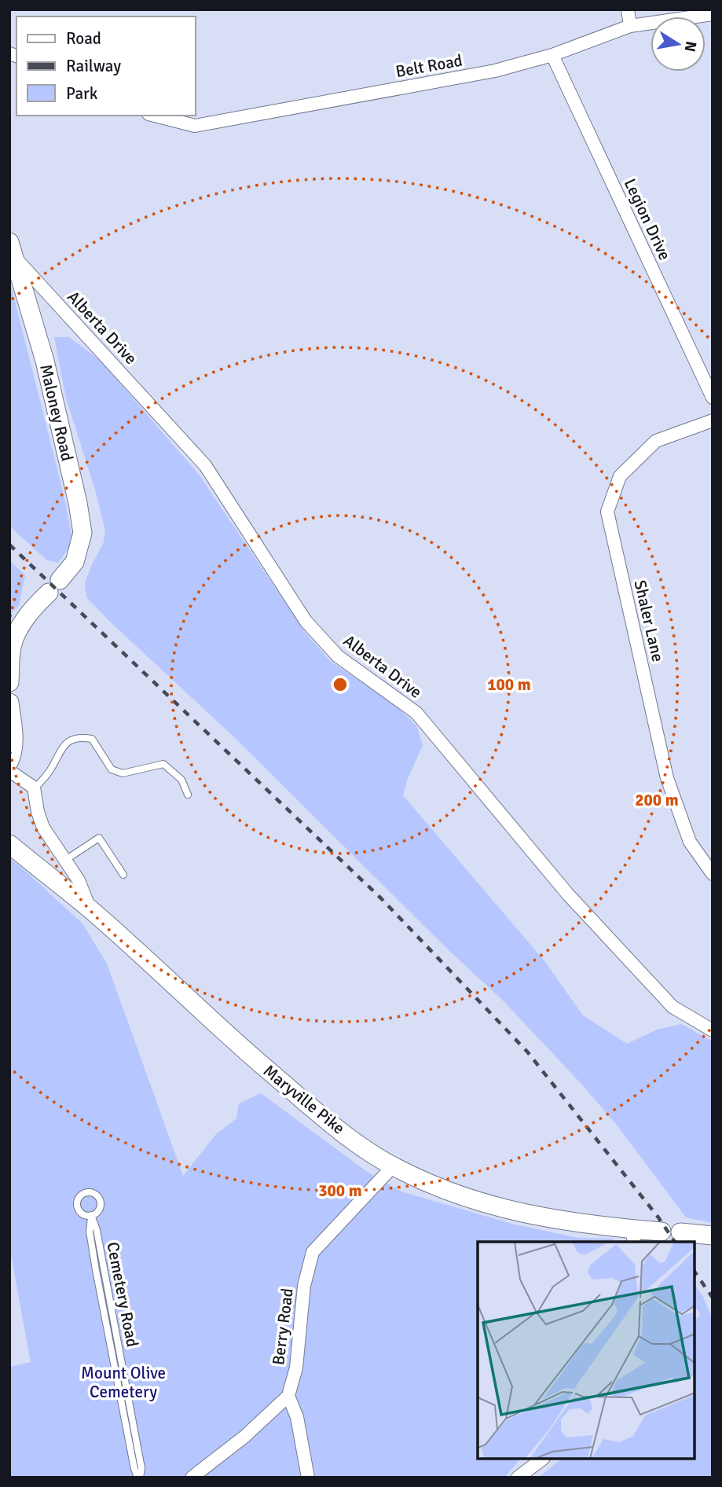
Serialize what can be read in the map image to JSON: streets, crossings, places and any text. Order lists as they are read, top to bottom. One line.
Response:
{"streets":{"main road":["Maloney Road","Maryville Pike"],"street":["Belt Road","Legion Drive","Alberta Drive","Shaler Lane","Berry Road"],"lane":["Cemetery Road"]},"crossings":[["Belt Road","Legion Drive"],["Alberta Drive","Maloney Road"],["Maryville Pike","Berry Road"]],"parks":["Mount Olive Cemetery"],"legend":["Road","Railway","Park"],"north":"right","rings":["100 m","200 m","300 m"]}
